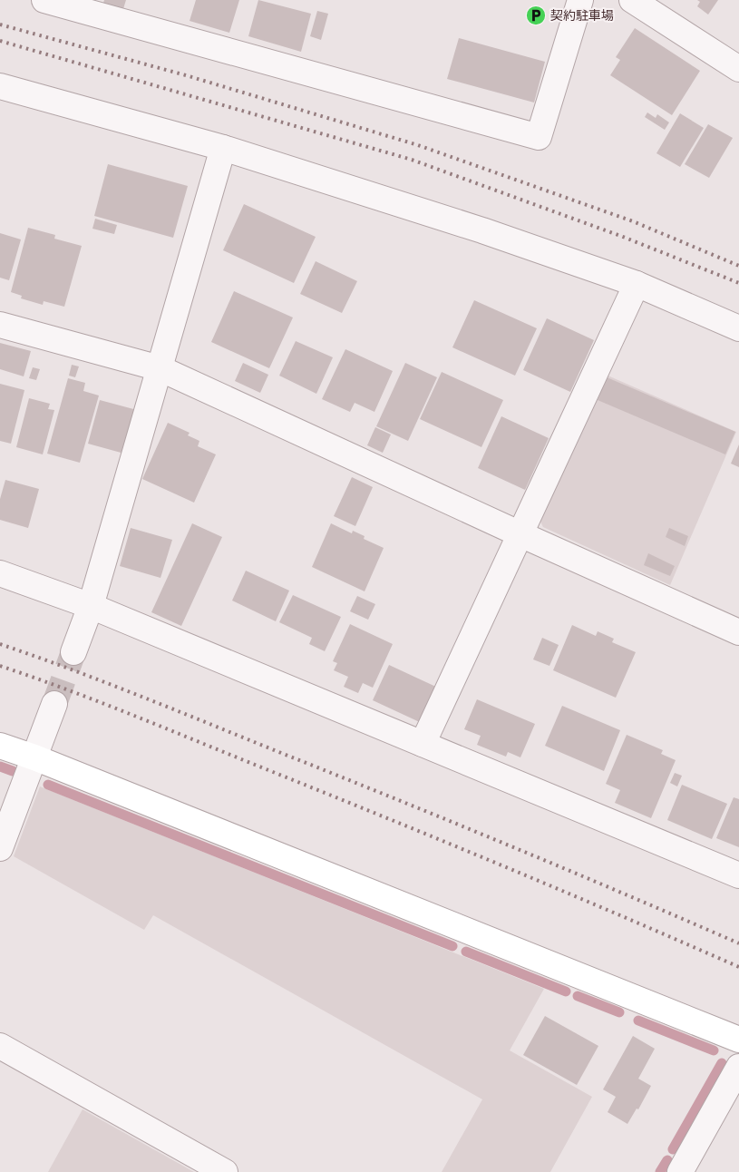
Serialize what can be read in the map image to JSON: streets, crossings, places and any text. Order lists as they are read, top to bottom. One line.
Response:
{"places":{"parking":["契約駐車場"]}}
